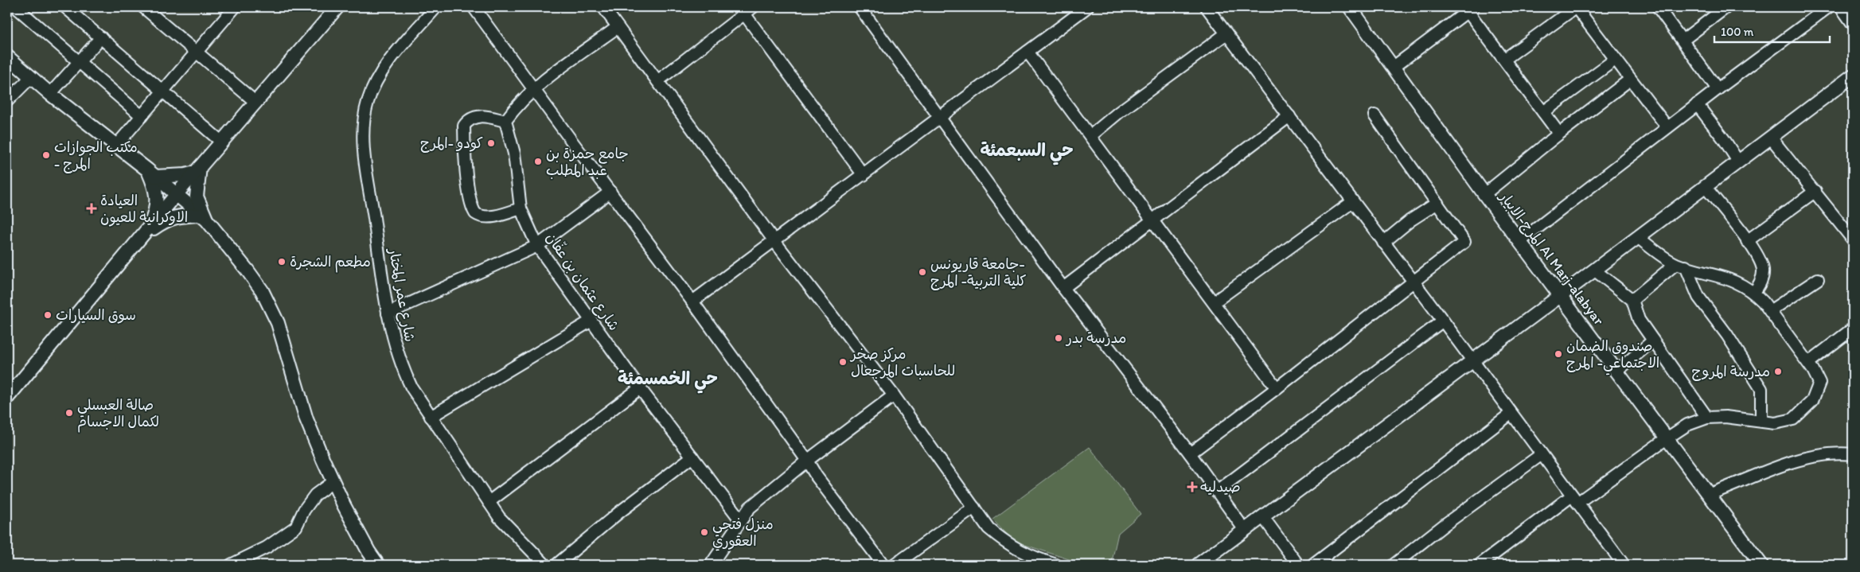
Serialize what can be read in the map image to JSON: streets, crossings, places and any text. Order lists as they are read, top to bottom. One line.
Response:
{"streets":{"main road":["المرج-الابيار Al Marj-alabyar"],"street":["شارع عثمان بن عفّان","شارع عمر المختار"]},"districts":["حي السبعمئة","حي الخمسمئة"],"places":{"other":["كودو -المرج","مكتب الجوازات - المرج","جامع حمزة بن عبد المطلب","مطعم الشجرة","جامعة قاريونس- كلية التربية- المرج","سوق السيارات","مدرسة بدر","صندوق الضمان الاجتماعي- المرج","مركز صخر للحاسبات المرجعال","مدرسة المروج","صالة العبسلي لكمال الاجسام","منزل فتحي العقوري"],"health":["العيادة الاوكرانية للعيون","صيدليه"]},"scale_bar":"100 m"}
